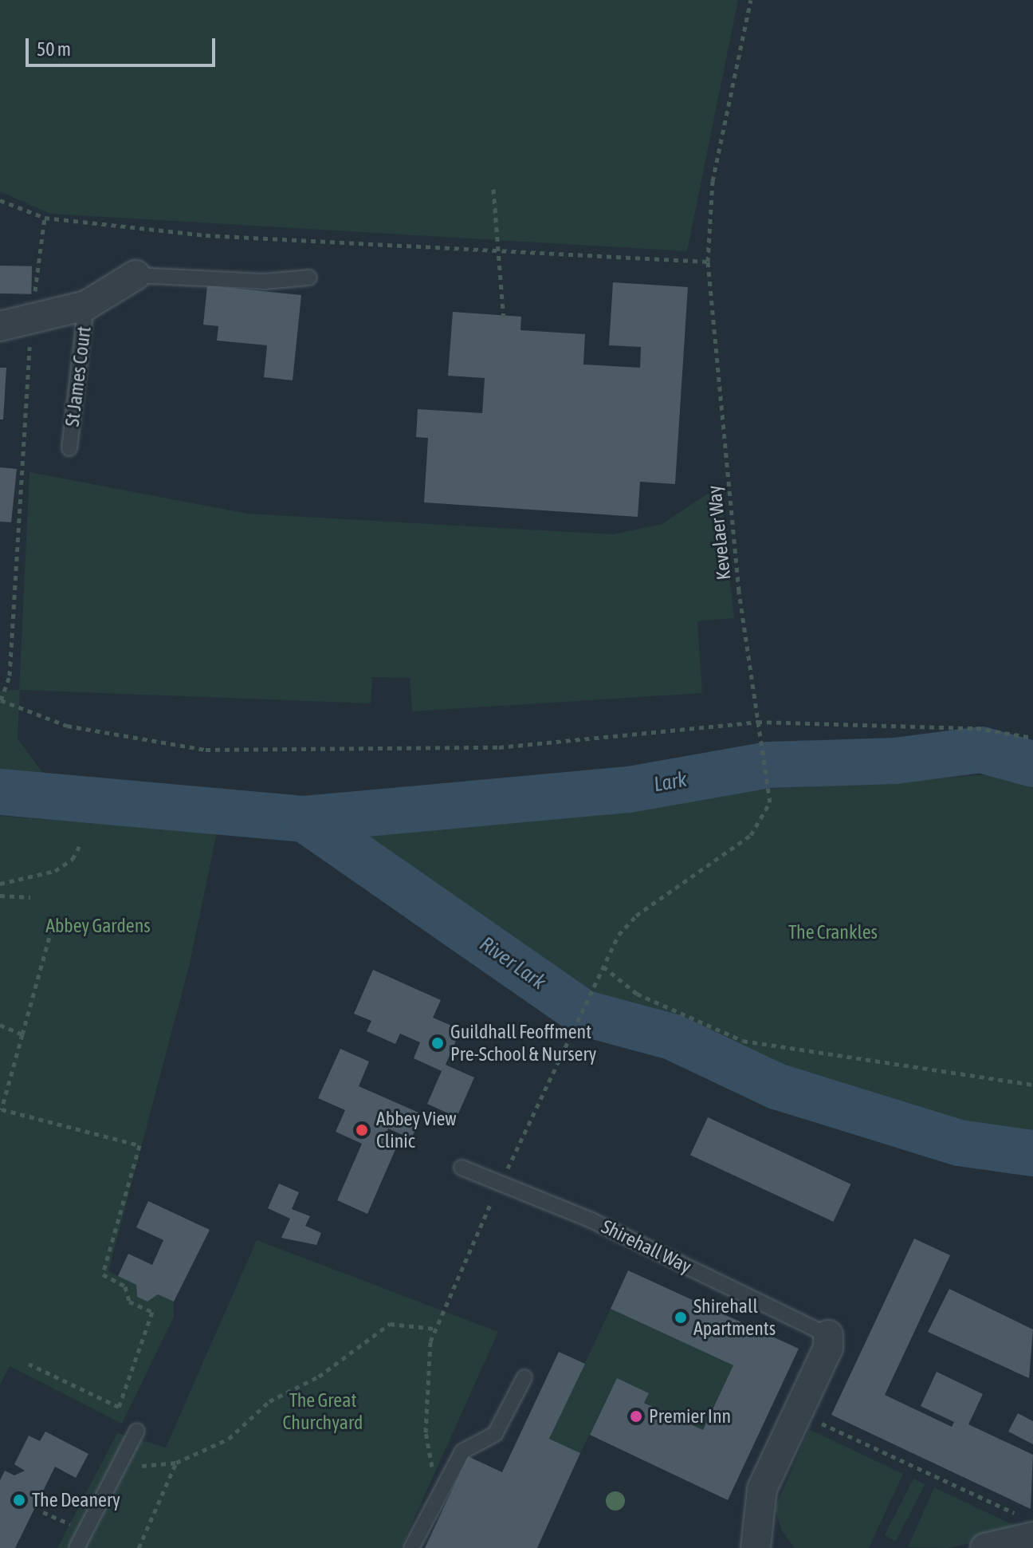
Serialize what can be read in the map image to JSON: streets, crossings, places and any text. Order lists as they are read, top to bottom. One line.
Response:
{"streets":{"lane":["St James Court","Shirehall Way"],"path":["Kevelaer Way"]},"crossings":[["Kevelaer Way","Shirehall Way"]],"water":["Lark","River Lark"],"parks":["Abbey Gardens","The Crankles","The Great Churchyard"],"places":["Guildhall Feoffment Pre-School & Nursery","Abbey View Clinic","Shirehall Apartments","Premier Inn","The Deanery"],"scale_bar":"50 m"}
